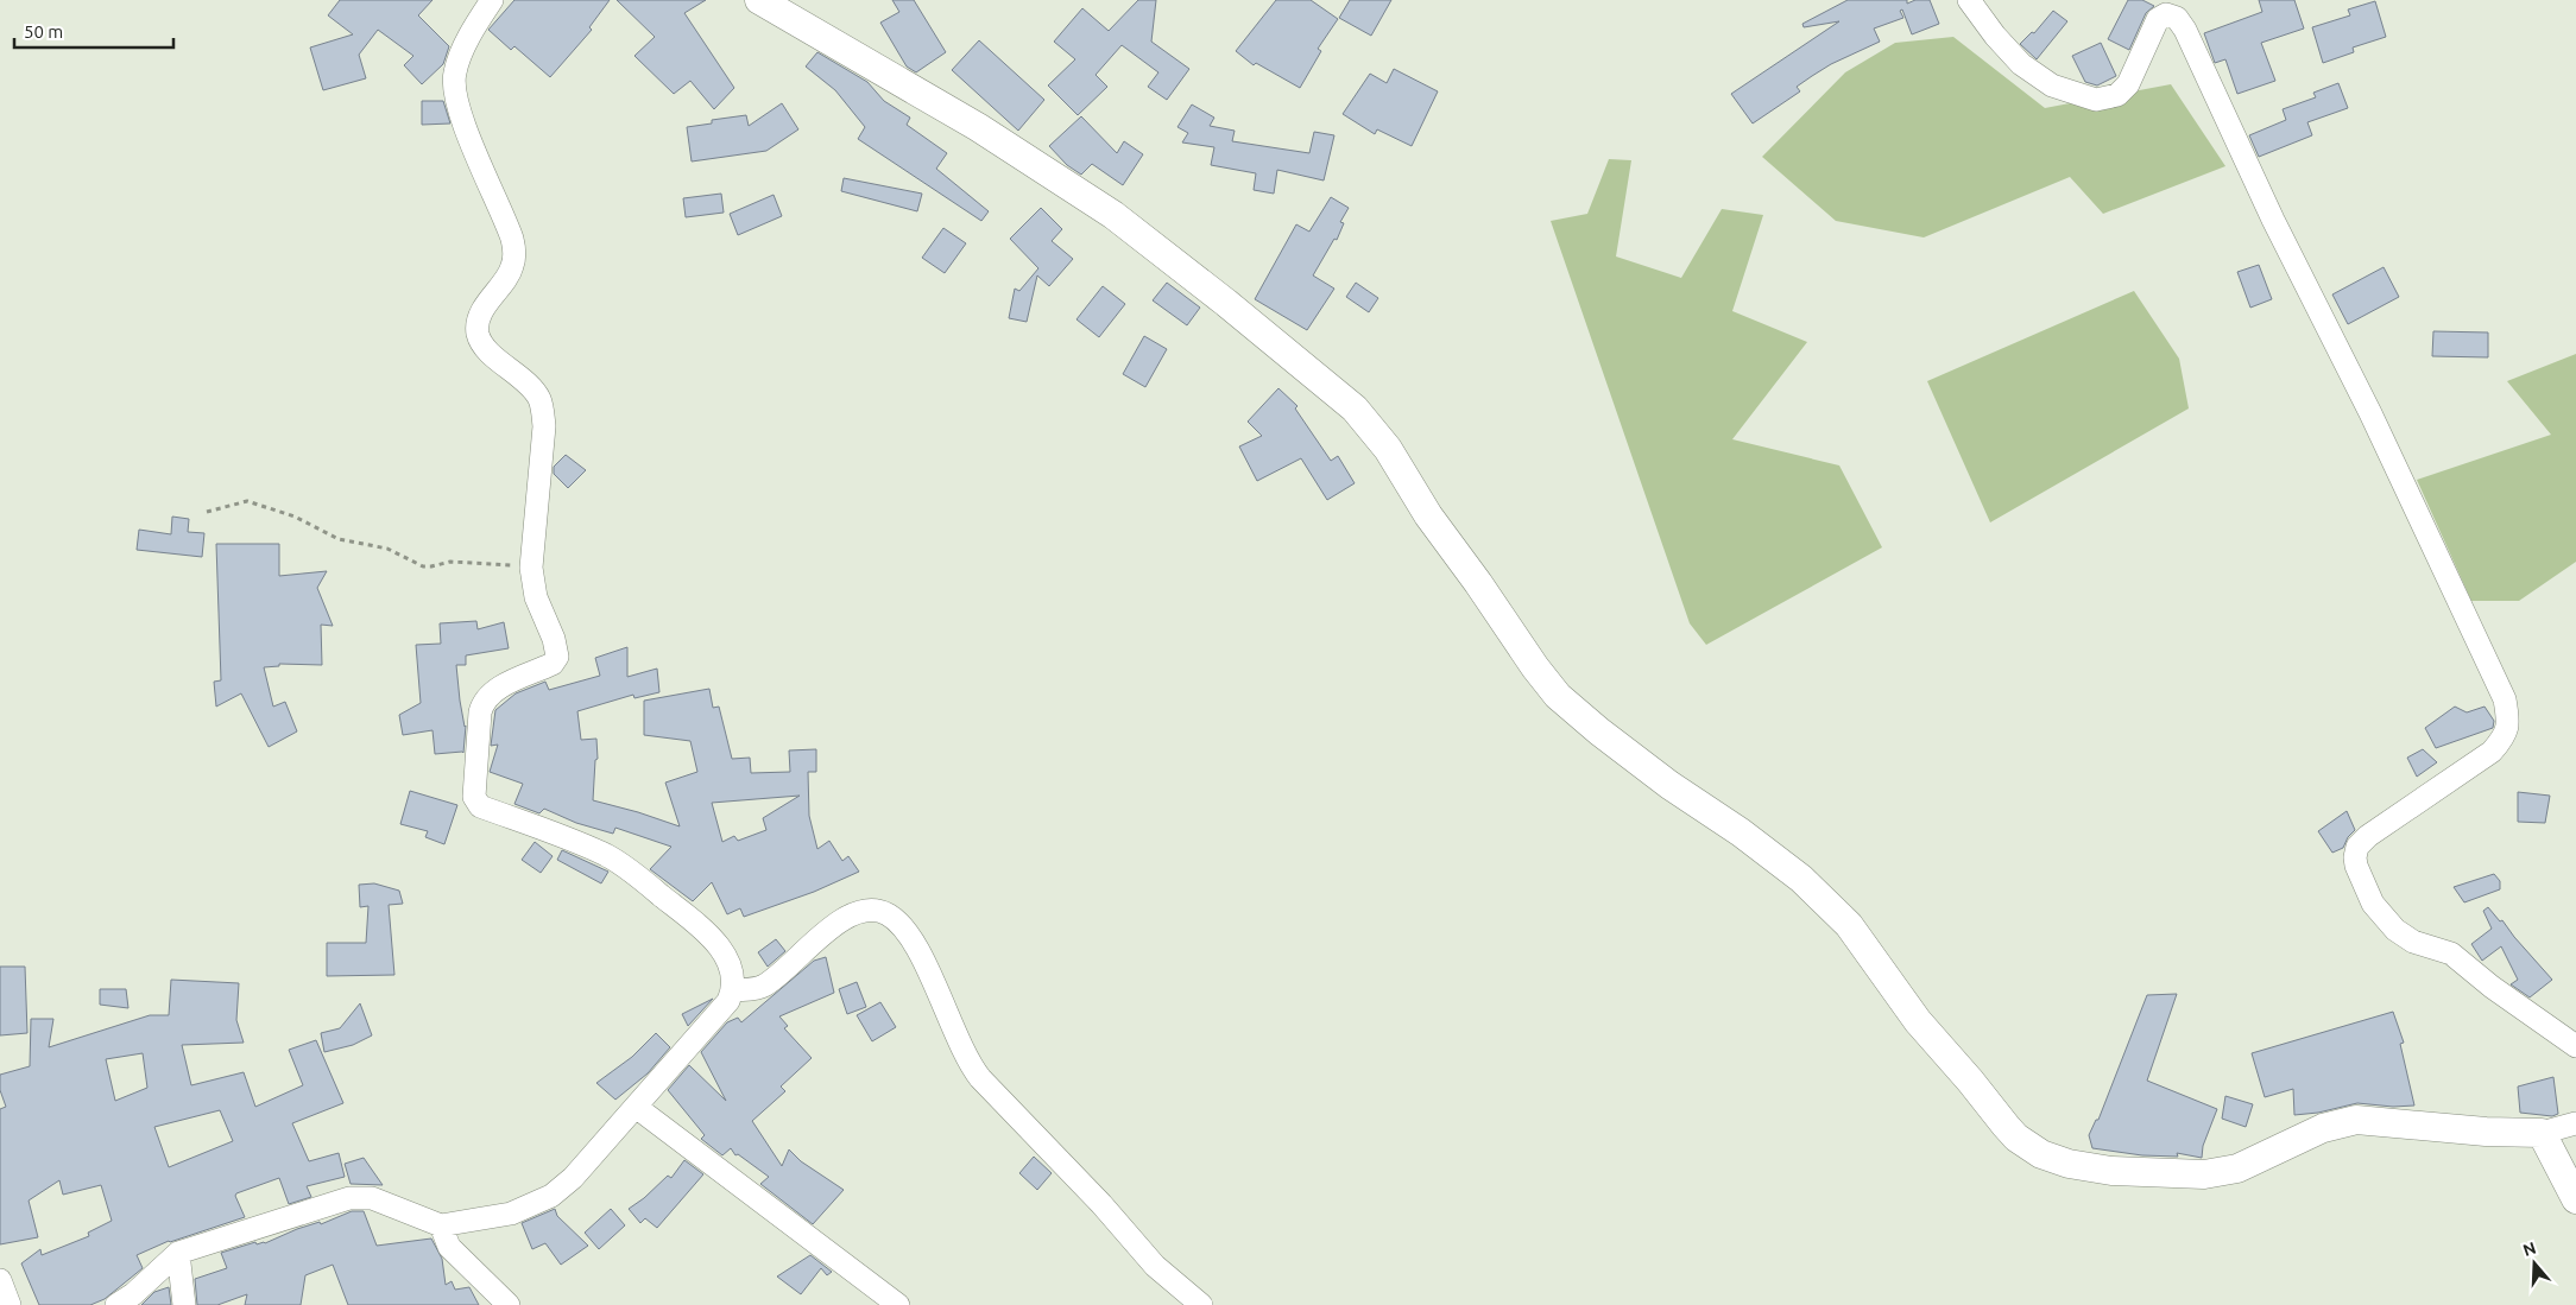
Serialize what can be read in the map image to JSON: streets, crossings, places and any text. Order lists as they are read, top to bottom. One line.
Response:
{"scale_bar":"50 m","north":"top"}
